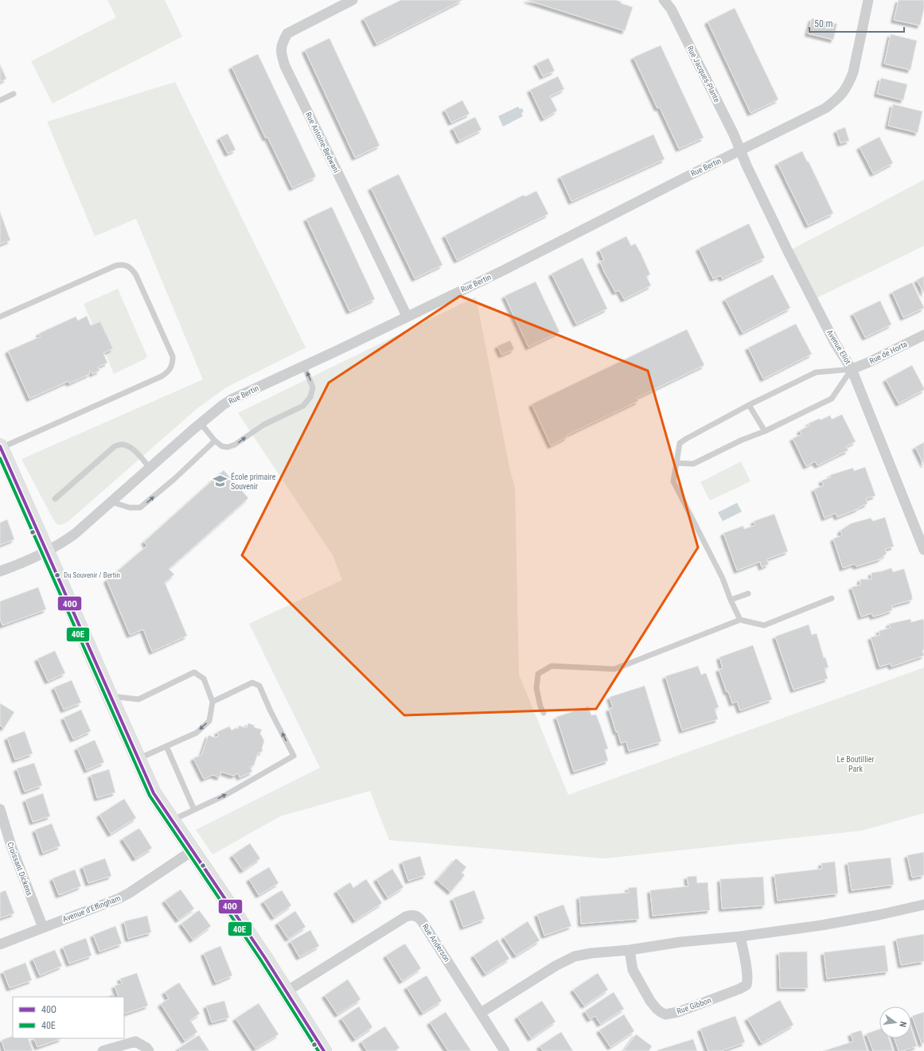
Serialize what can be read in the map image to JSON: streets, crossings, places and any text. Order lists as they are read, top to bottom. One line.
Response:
{"streets":{"street":["Rue Jacques-Plante","Rue Antoine-Bedwani","Rue Bertin","Avenue Eliot","Rue de Horta","Croissant Dickens","Avenue d'Effingham","Rue Anderson","Rue Gibbon"]},"crossings":[["Rue Jacques-Plante","Rue Bertin"],["Rue Jacques-Plante","Avenue Eliot"],["Rue Antoine-Bedwani","Rue Bertin"],["Rue Bertin","Avenue Eliot"],["Avenue Eliot","Rue de Horta"],["Croissant Dickens","Avenue d'Effingham"]],"parks":["Le Boutillier Park"],"places":{"school or university":["École primaire Souvenir"],"other":["Du Souvenir / Bertin"]},"lines":["transit line 40O","transit line 40E"],"legend":["40O","40E"],"scale_bar":"50 m","north":"right"}
